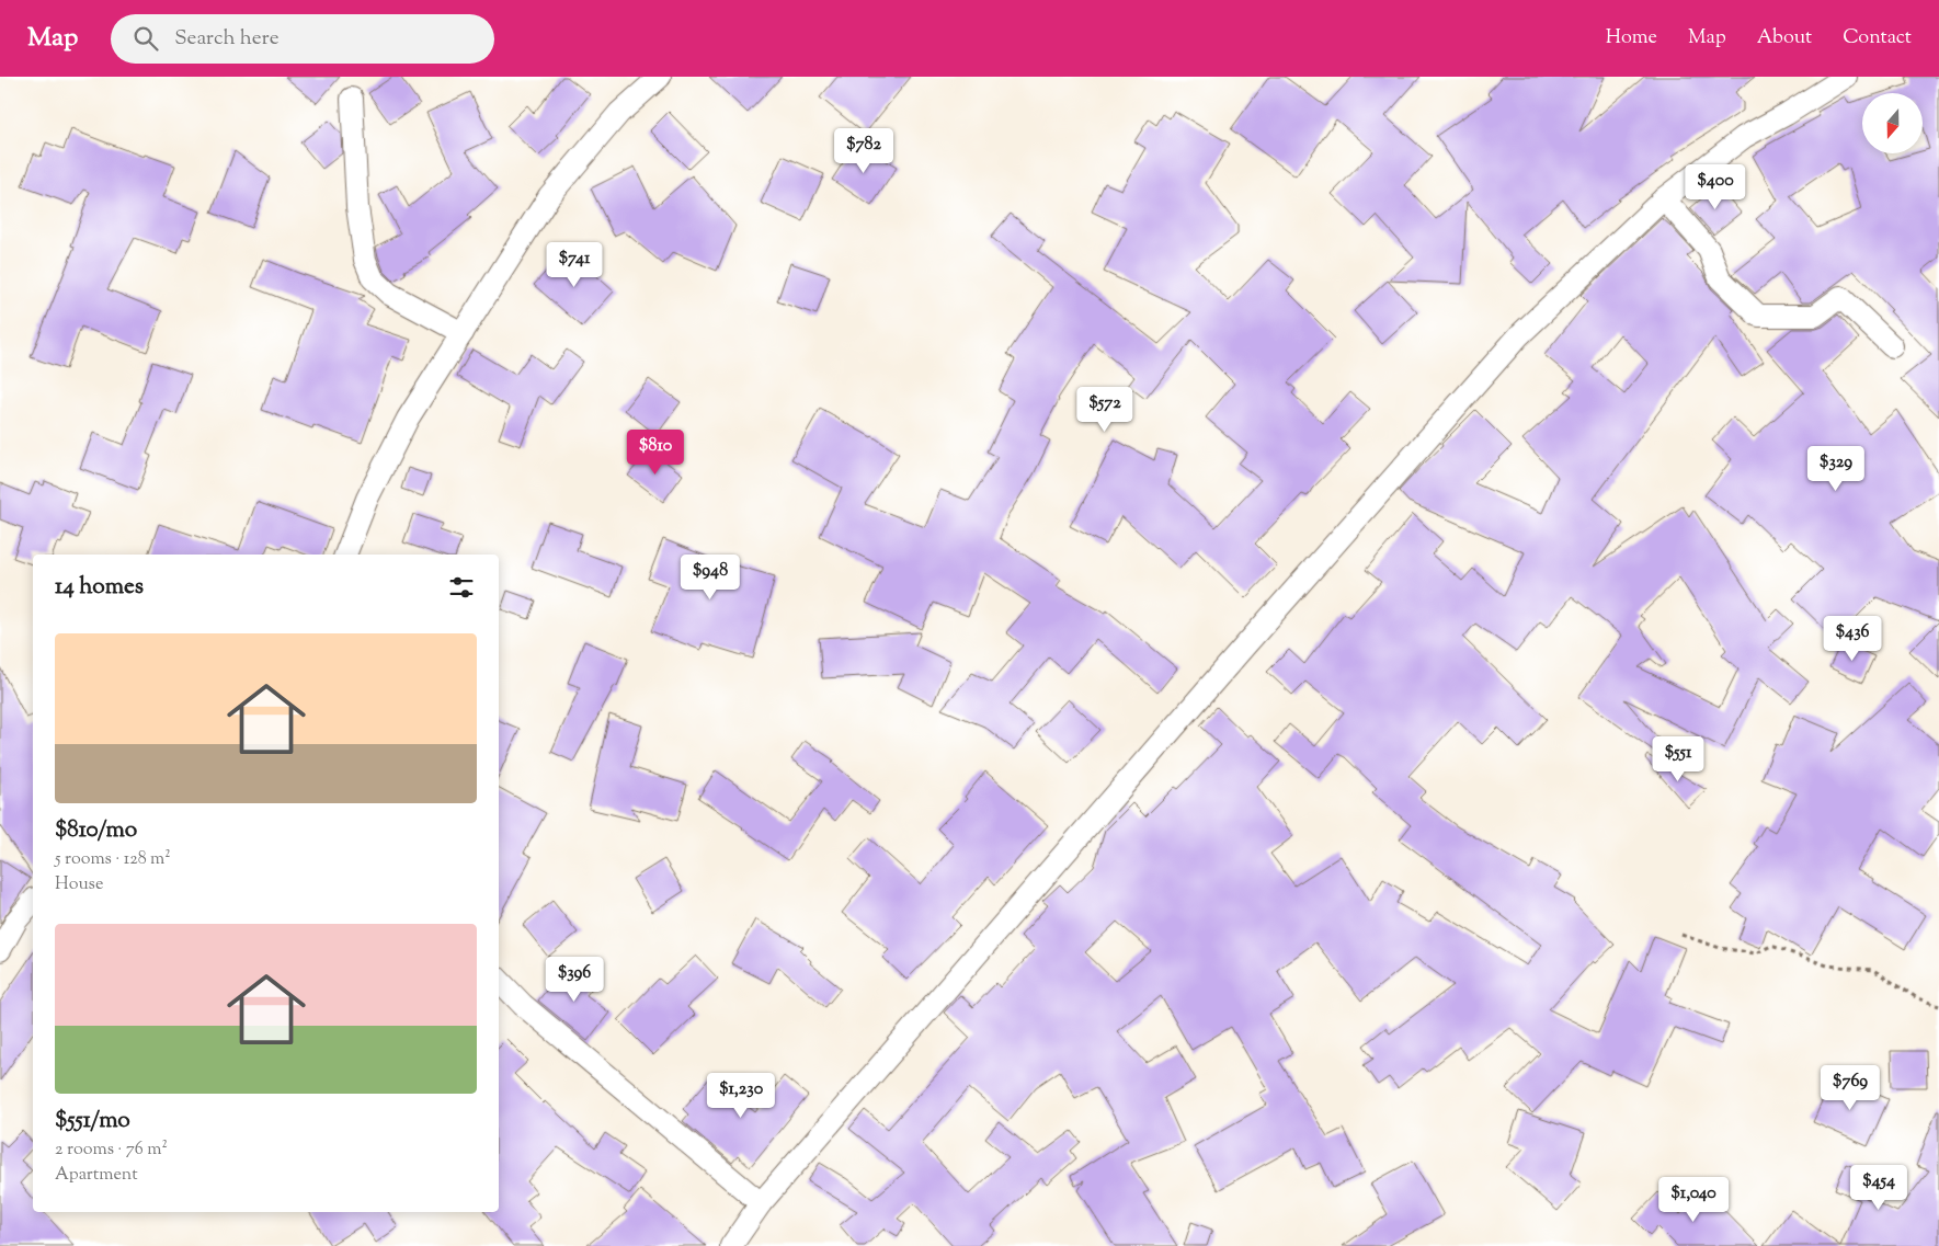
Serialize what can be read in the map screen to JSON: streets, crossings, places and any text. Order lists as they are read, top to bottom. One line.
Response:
{"north":"bottom","page":{"header":"Map","search":"Search here","nav":["Home","Map","About","Contact"],"price":["$782","$400","$741","$572","$810","$329","$948","$436","$551","$396","$769","$1,230","$454","$1,040"],"heading":"14 homes","list":[{"name":"$810/mo","note":"5 rooms · 128 m² · House"},{"name":"$551/mo","note":"2 rooms · 76 m² · Apartment"}]}}
